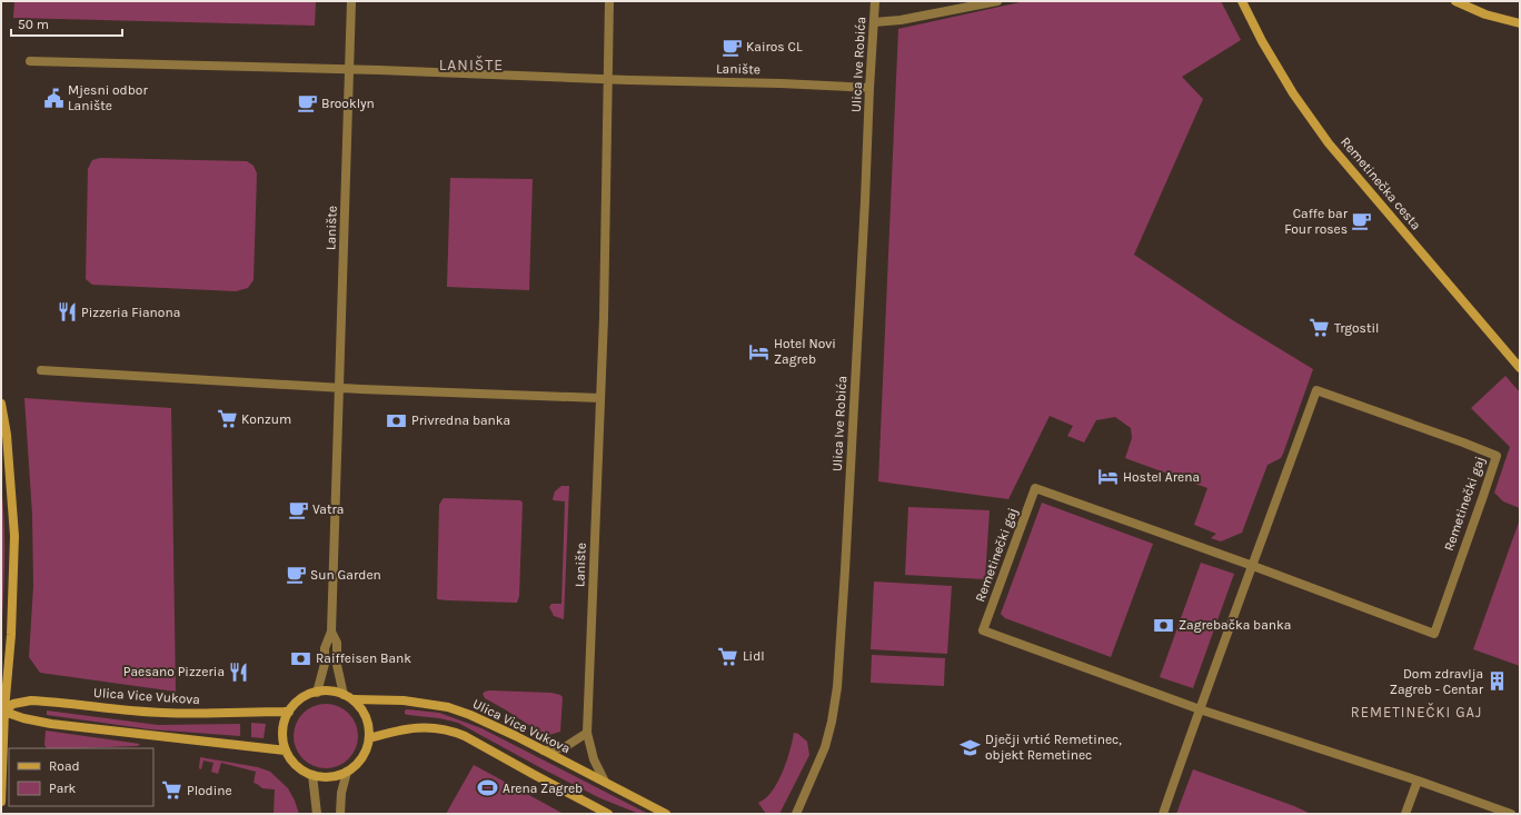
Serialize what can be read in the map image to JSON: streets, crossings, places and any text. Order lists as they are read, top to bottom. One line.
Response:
{"streets":{"street":["Ulica Ive Robića","Lanište","Remetinečka cesta","Remetinečki gaj","Ulica Vice Vukova"]},"crossings":[["Ulica Ive Robića","Lanište"],["Lanište","Ulica Vice Vukova"]],"districts":["LANIŠTE","REMETINEČKI GAJ"],"places":{"cafe":["Kairos CL","Brooklyn","Caffe bar Four roses","Vatra","Sun Garden"],"public building":["Mjesni odbor Lanište"],"restaurant":["Pizzeria Fianona","Paesano Pizzeria"],"supermarket":["Trgostil","Konzum","Lidl","Plodine"],"hotel":["Hotel Novi Zagreb","Hostel Arena"],"bank":["Privredna banka","Zagrebačka banka","Raiffeisen Bank"],"building":["Dom zdravlja Zagreb - Centar"],"school or university":["Dječji vrtić Remetinec, objekt Remetinec"],"sports":["Arena Zagreb"]},"legend":["Road","Park"],"scale_bar":"50 m"}
